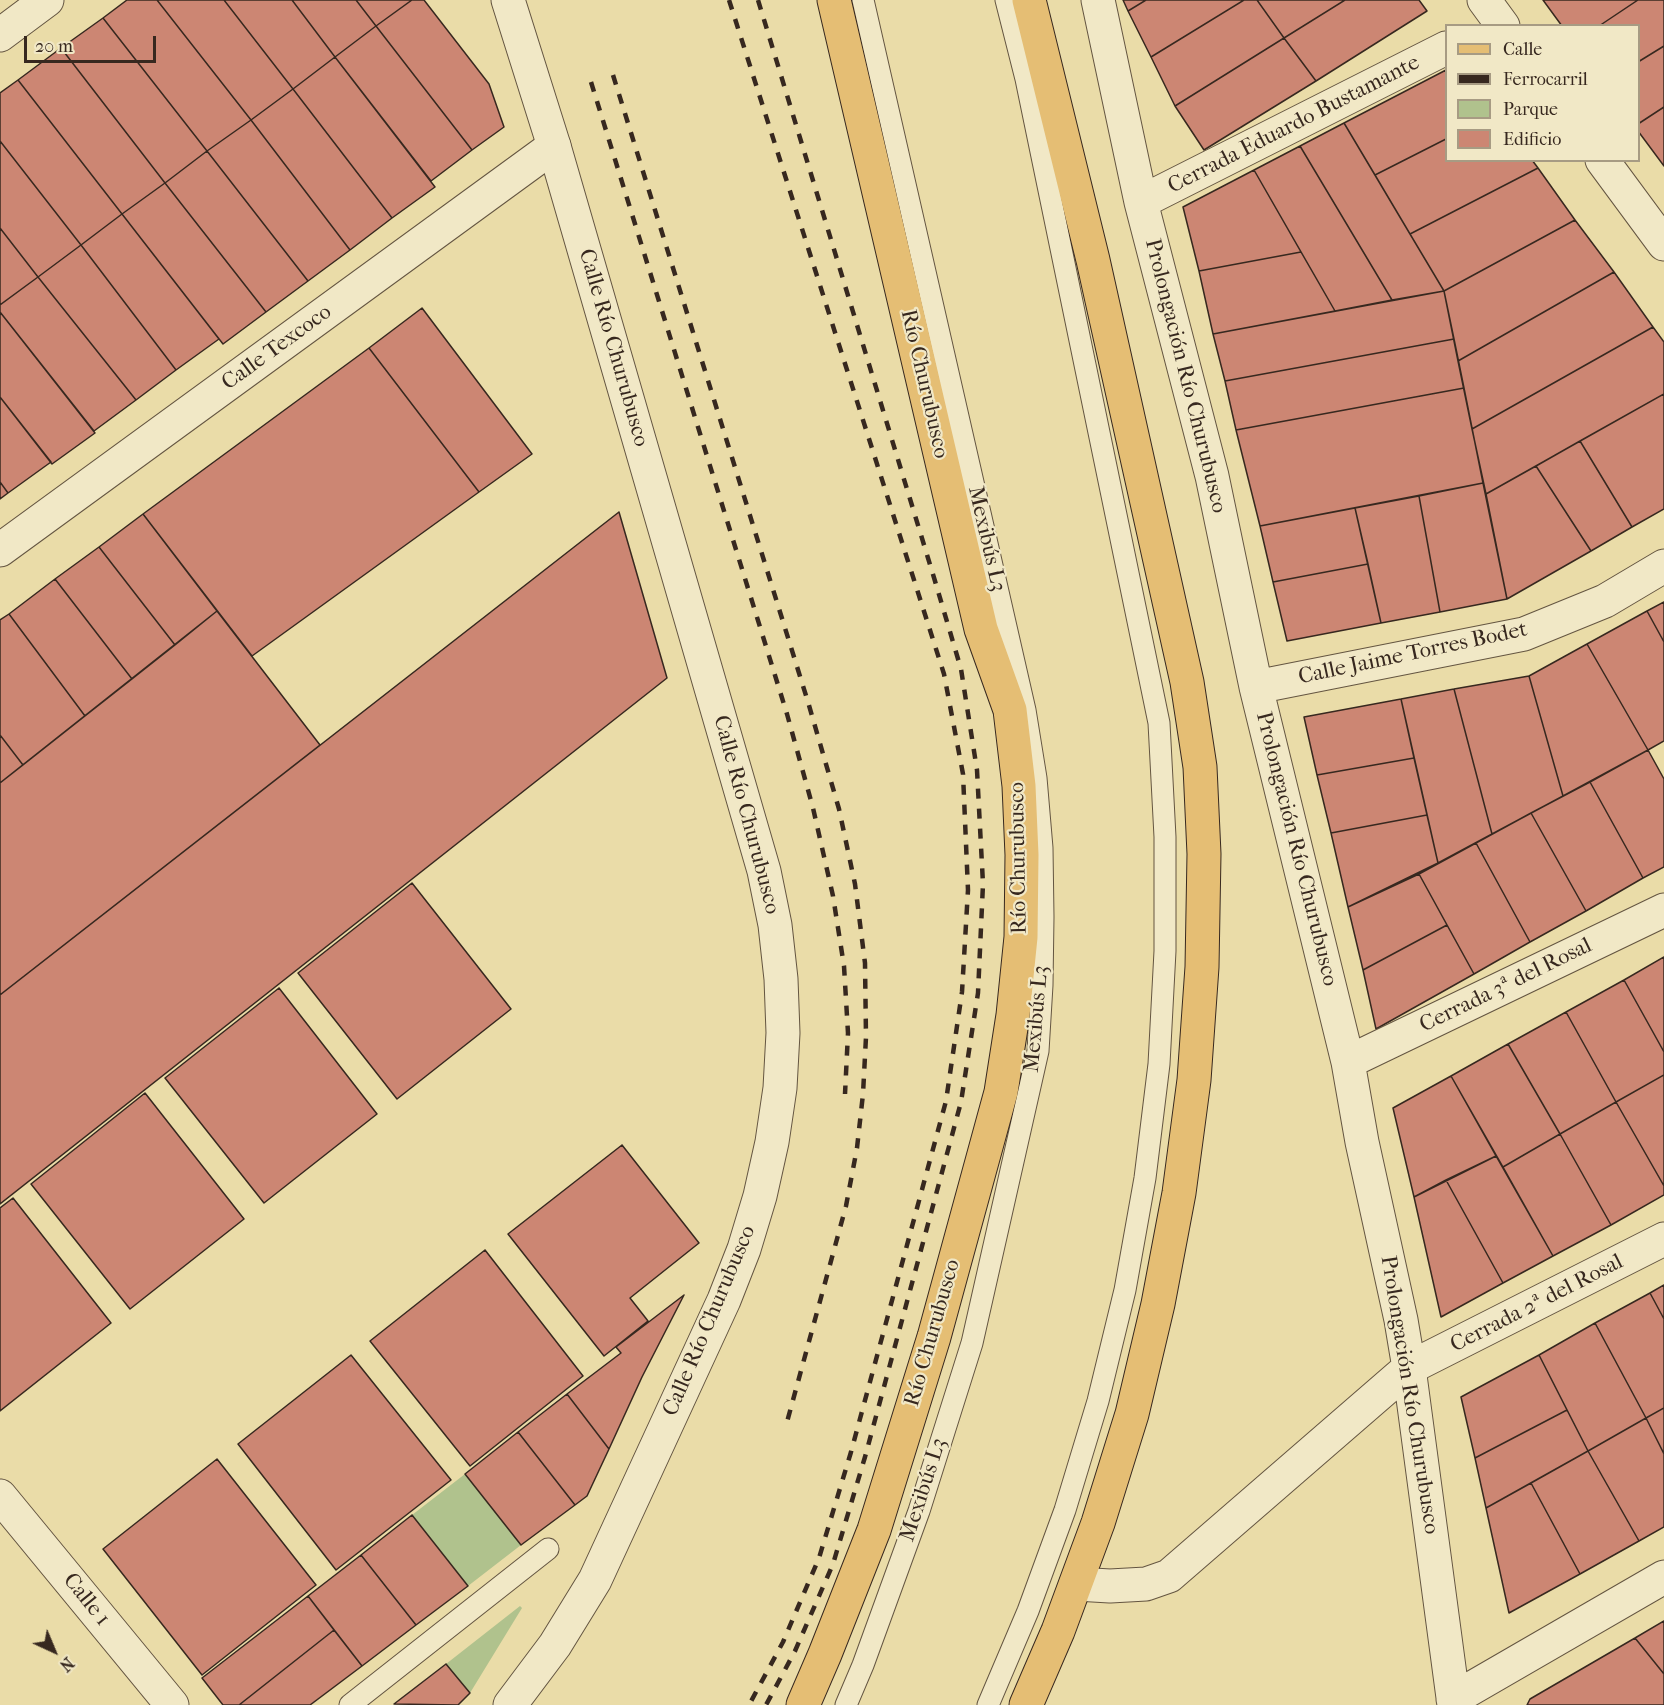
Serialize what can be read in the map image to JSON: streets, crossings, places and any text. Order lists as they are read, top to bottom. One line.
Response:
{"streets":{"main road":["Río Churubusco"],"street":["Cerrada Eduardo Bustamante","Calle Texcoco","Calle Río Churubusco","Prolongación Río Churubusco","Calle Jaime Torres Bodet","Cerrada 3ª del Rosal","Cerrada 2ª del Rosal","Calle 1"],"lane":["Mexibús L3"]},"crossings":[["Cerrada Eduardo Bustamante","Prolongación Río Churubusco"],["Calle Texcoco","Calle Río Churubusco"],["Prolongación Río Churubusco","Calle Jaime Torres Bodet"],["Prolongación Río Churubusco","Cerrada 3ª del Rosal"],["Prolongación Río Churubusco","Cerrada 2ª del Rosal"]],"legend":["Calle","Ferrocarril","Parque","Edificio"],"scale_bar":"20 m","north":"bottom right"}
